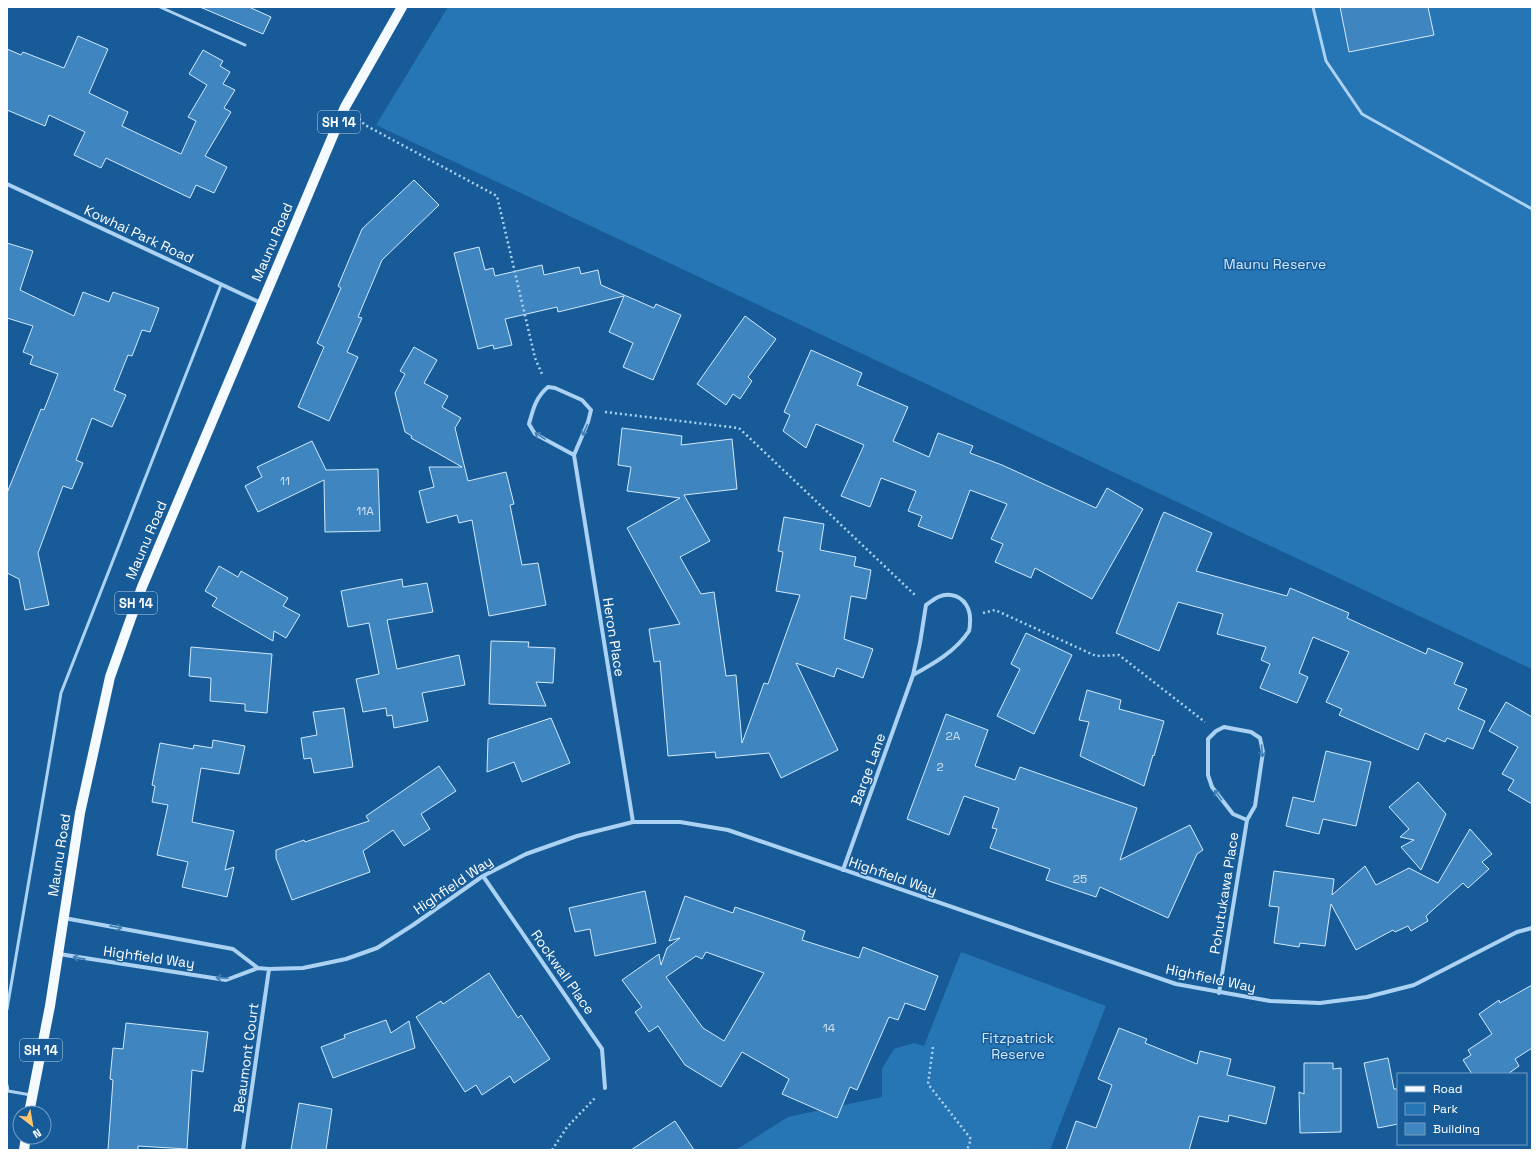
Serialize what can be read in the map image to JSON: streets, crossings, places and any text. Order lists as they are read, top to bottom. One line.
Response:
{"streets":{"main road":["SH 14","Maunu Road"],"street":["Kowhai Park Road","Heron Place","Barge Lane","Highfield Way","Pohutukawa Place","Rockwall Place","Beaumont Court"]},"crossings":[["Kowhai Park Road","Maunu Road"],["Maunu Road","Highfield Way"],["Heron Place","Highfield Way"],["Barge Lane","Highfield Way"],["Highfield Way","Pohutukawa Place"],["Highfield Way","Rockwall Place"],["Highfield Way","Beaumont Court"]],"parks":["Maunu Reserve","Fitzpatrick Reserve"],"house_numbers":["11","11A","2A","2","25","14"],"legend":["Road","Park","Building"],"north":"bottom right"}
